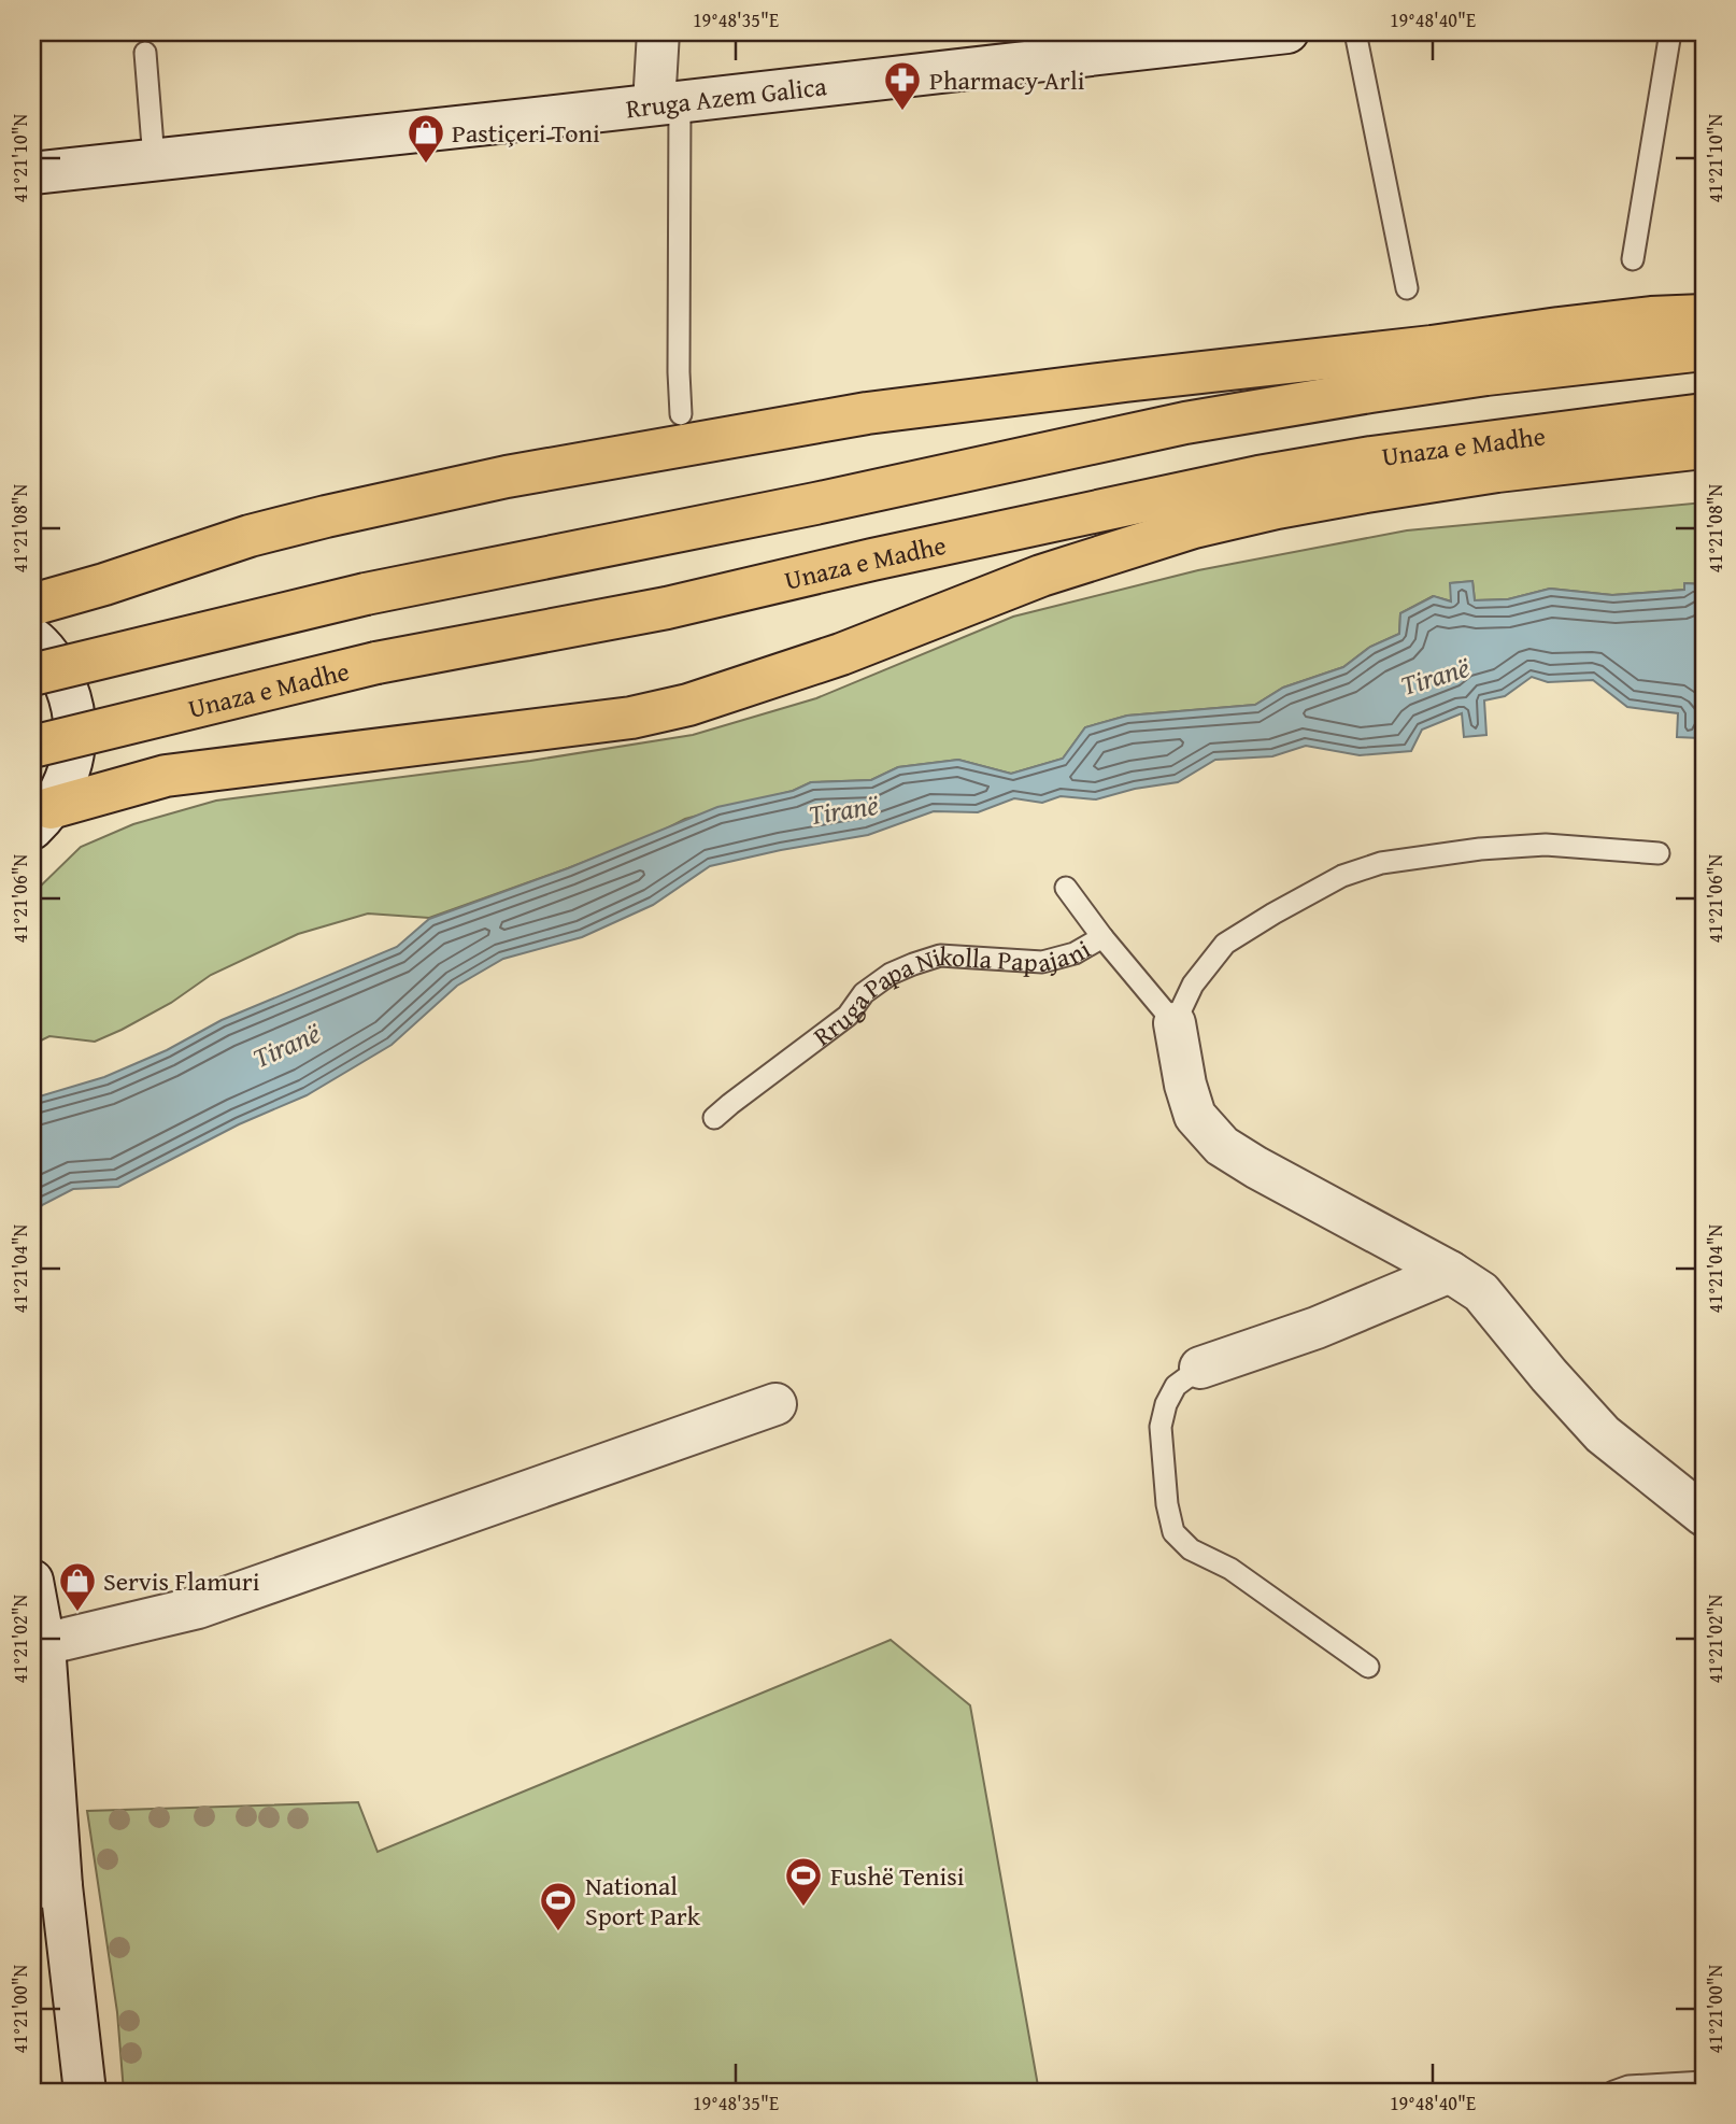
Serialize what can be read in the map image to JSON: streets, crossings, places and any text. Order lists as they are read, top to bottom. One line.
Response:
{"streets":{"highway":["Unaza e Madhe"],"main road":["Rruga Azem Galica","Rruga Papa Nikolla Papajani"]},"water":["Tiranë"],"places":{"pharmacy":["Pharmacy Arli"],"shop":["Pastiçeri Toni","Servis Flamuri"],"sports":["Fushë Tenisi","National Sport Park"]},"coordinates":["19°48'35\"E","19°48'40\"E","41°21'10\"N","41°21'08\"N","41°21'06\"N","41°21'04\"N","41°21'02\"N","41°21'00\"N"]}
